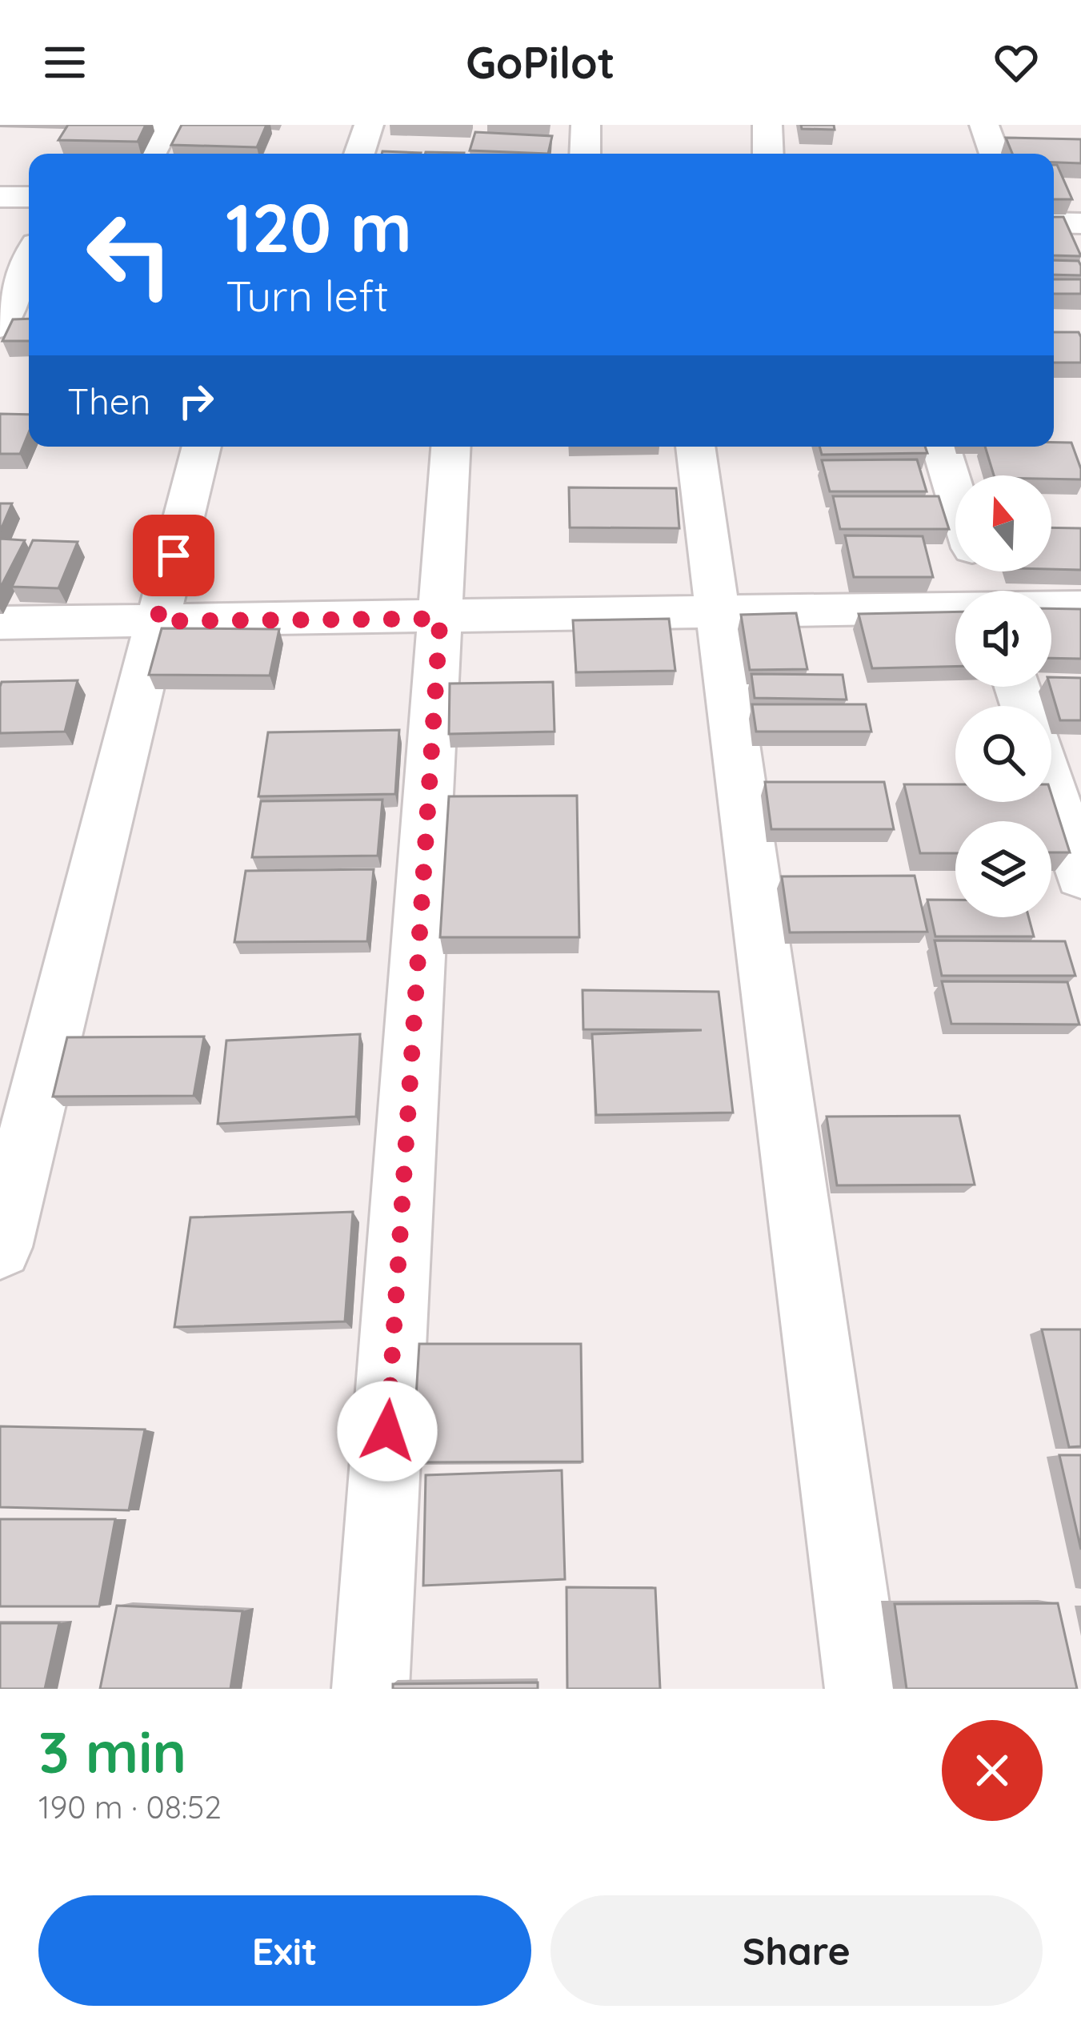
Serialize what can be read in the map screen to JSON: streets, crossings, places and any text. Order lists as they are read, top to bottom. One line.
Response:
{"north":"top","page":{"header":"GoPilot","turn":["120 m","Turn left"],"then":"Then","heading":["3 min","190 m · 08:52"],"buttons":["Exit","Share"]}}
